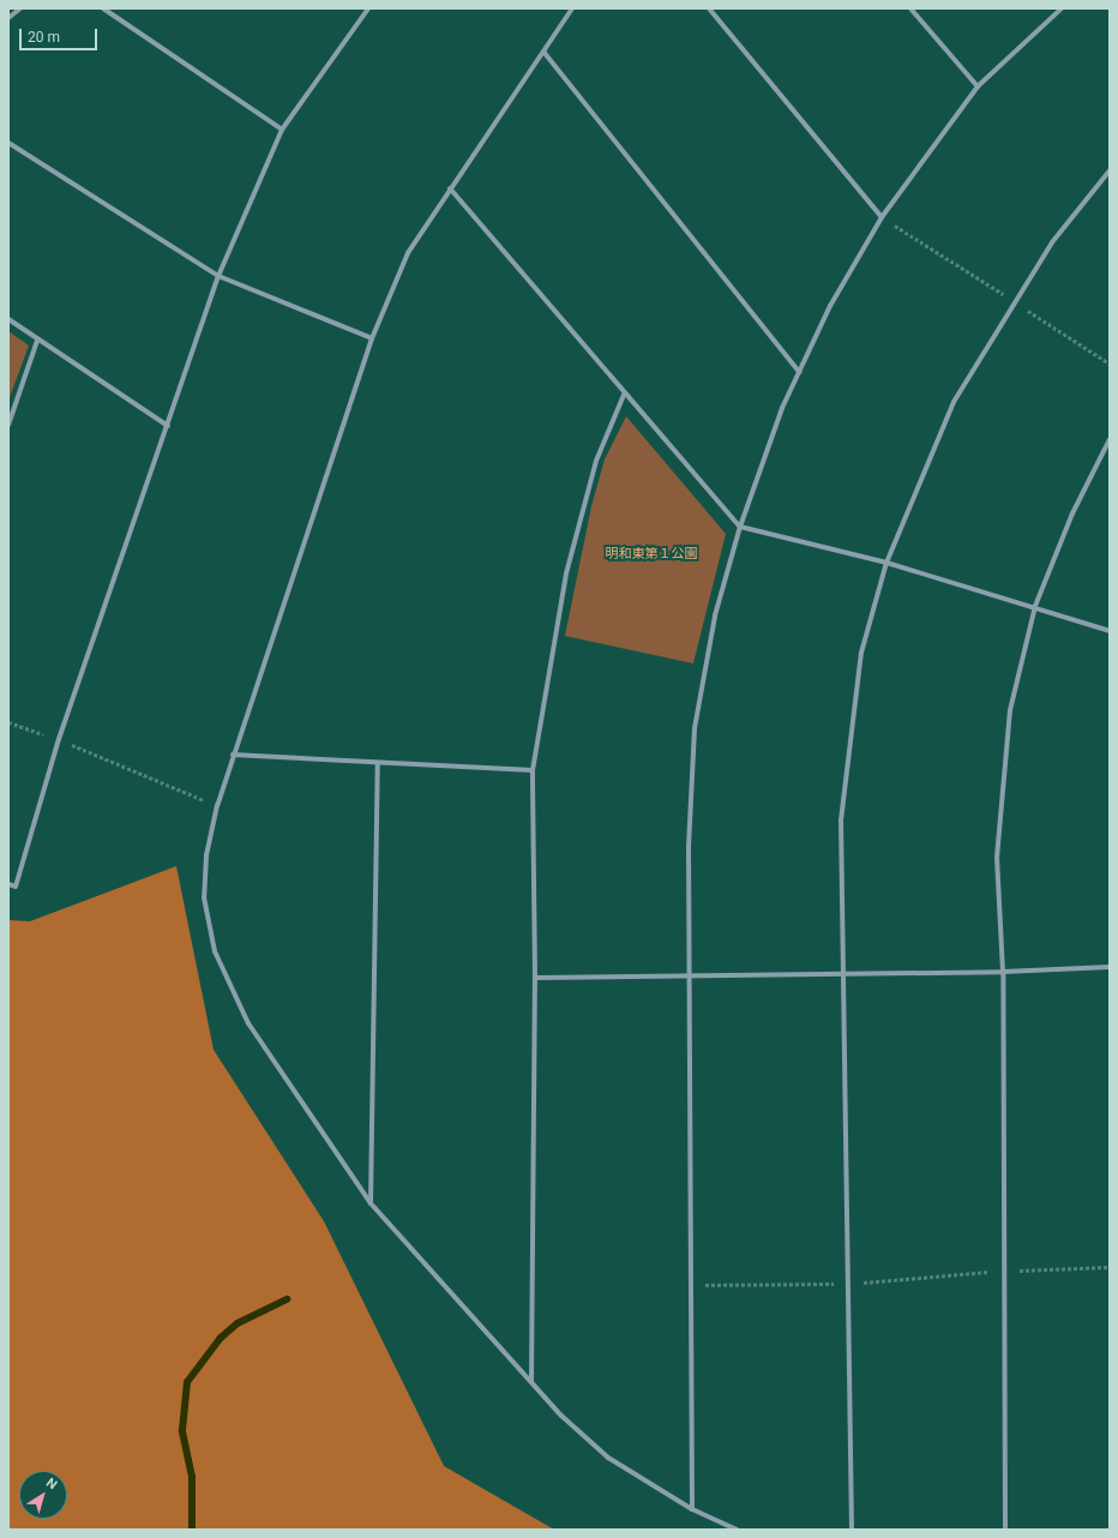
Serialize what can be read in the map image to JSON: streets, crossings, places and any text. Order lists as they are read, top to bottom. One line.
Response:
{"parks":["明和東第１公園"],"scale_bar":"20 m","north":"top right"}
